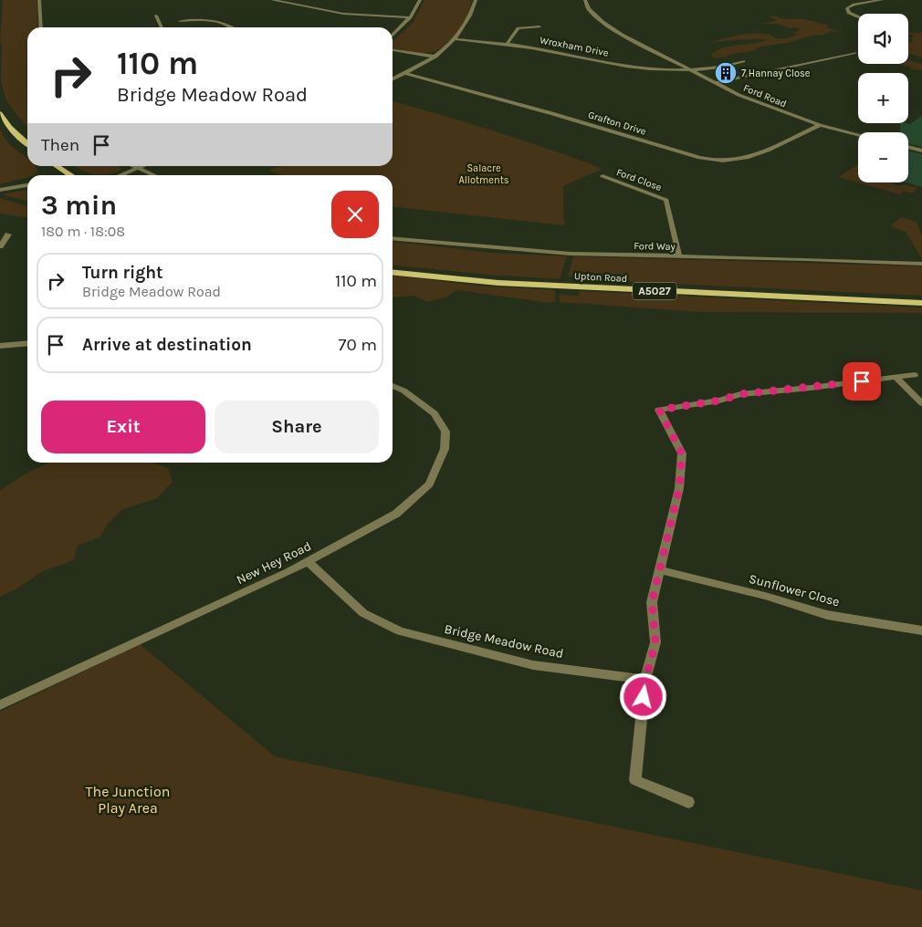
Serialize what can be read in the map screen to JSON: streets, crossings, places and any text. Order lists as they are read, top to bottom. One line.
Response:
{"streets":{"main road":["Upton Road","A5027"],"street":["Wroxham Drive","Ford Road","Grafton Drive","Ford Close","Ford Way","New Hey Road","Sunflower Close","Bridge Meadow Road"]},"crossings":[["Wroxham Drive","Ford Road"],["Ford Road","Grafton Drive"],["Ford Close","Ford Way"],["New Hey Road","Bridge Meadow Road"]],"parks":["Salacre Allotments","The Junction Play Area"],"places":{"building":["7 Hannay Close"]},"page":{"map_buttons":["+","−"],"turn":["110 m","Bridge Meadow Road"],"then":"Then","heading":["3 min","180 m · 18:08"],"list":[{"name":"Turn right","note":"Bridge Meadow Road","value":"110 m"},{"name":"Arrive at destination","value":"70 m"}],"buttons":["Exit","Share"]}}
